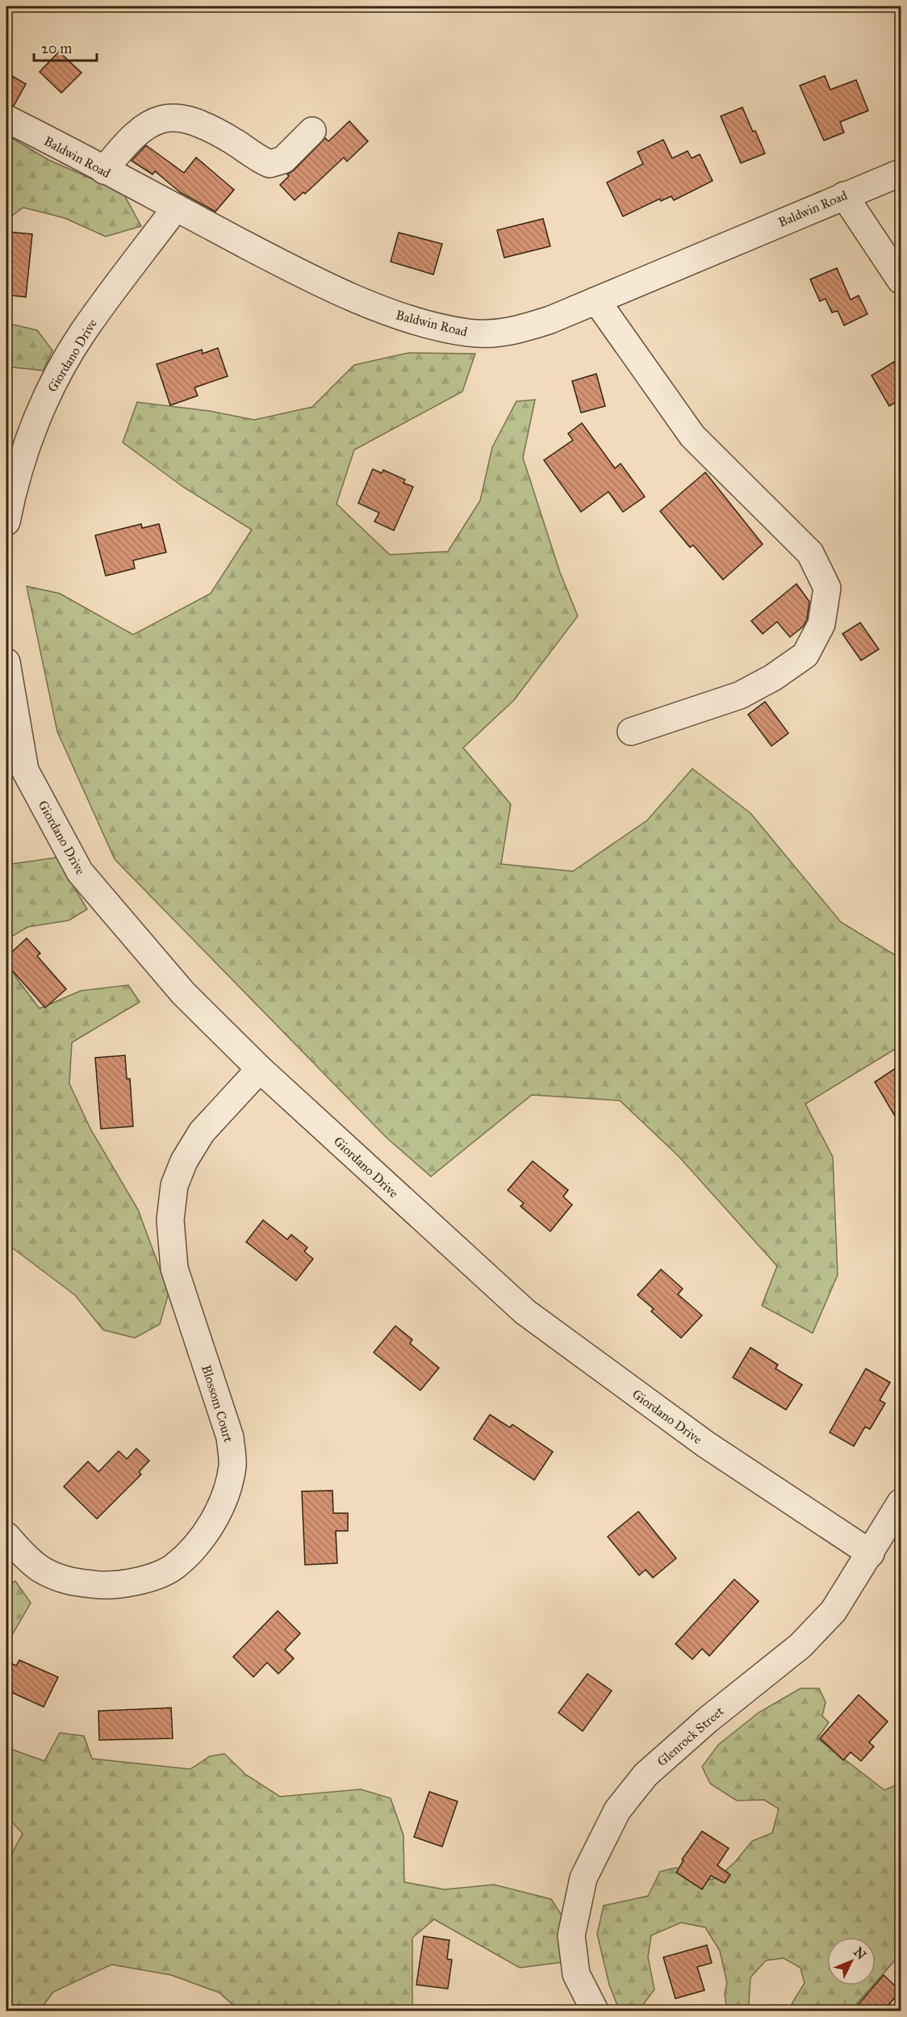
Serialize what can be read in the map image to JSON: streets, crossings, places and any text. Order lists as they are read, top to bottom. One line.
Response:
{"streets":{"street":["Baldwin Road","Giordano Drive","Blossom Court","Glenrock Street"]},"crossings":[["Baldwin Road","Giordano Drive"],["Giordano Drive","Blossom Court"],["Giordano Drive","Glenrock Street"]],"scale_bar":"20 m","north":"top right"}
